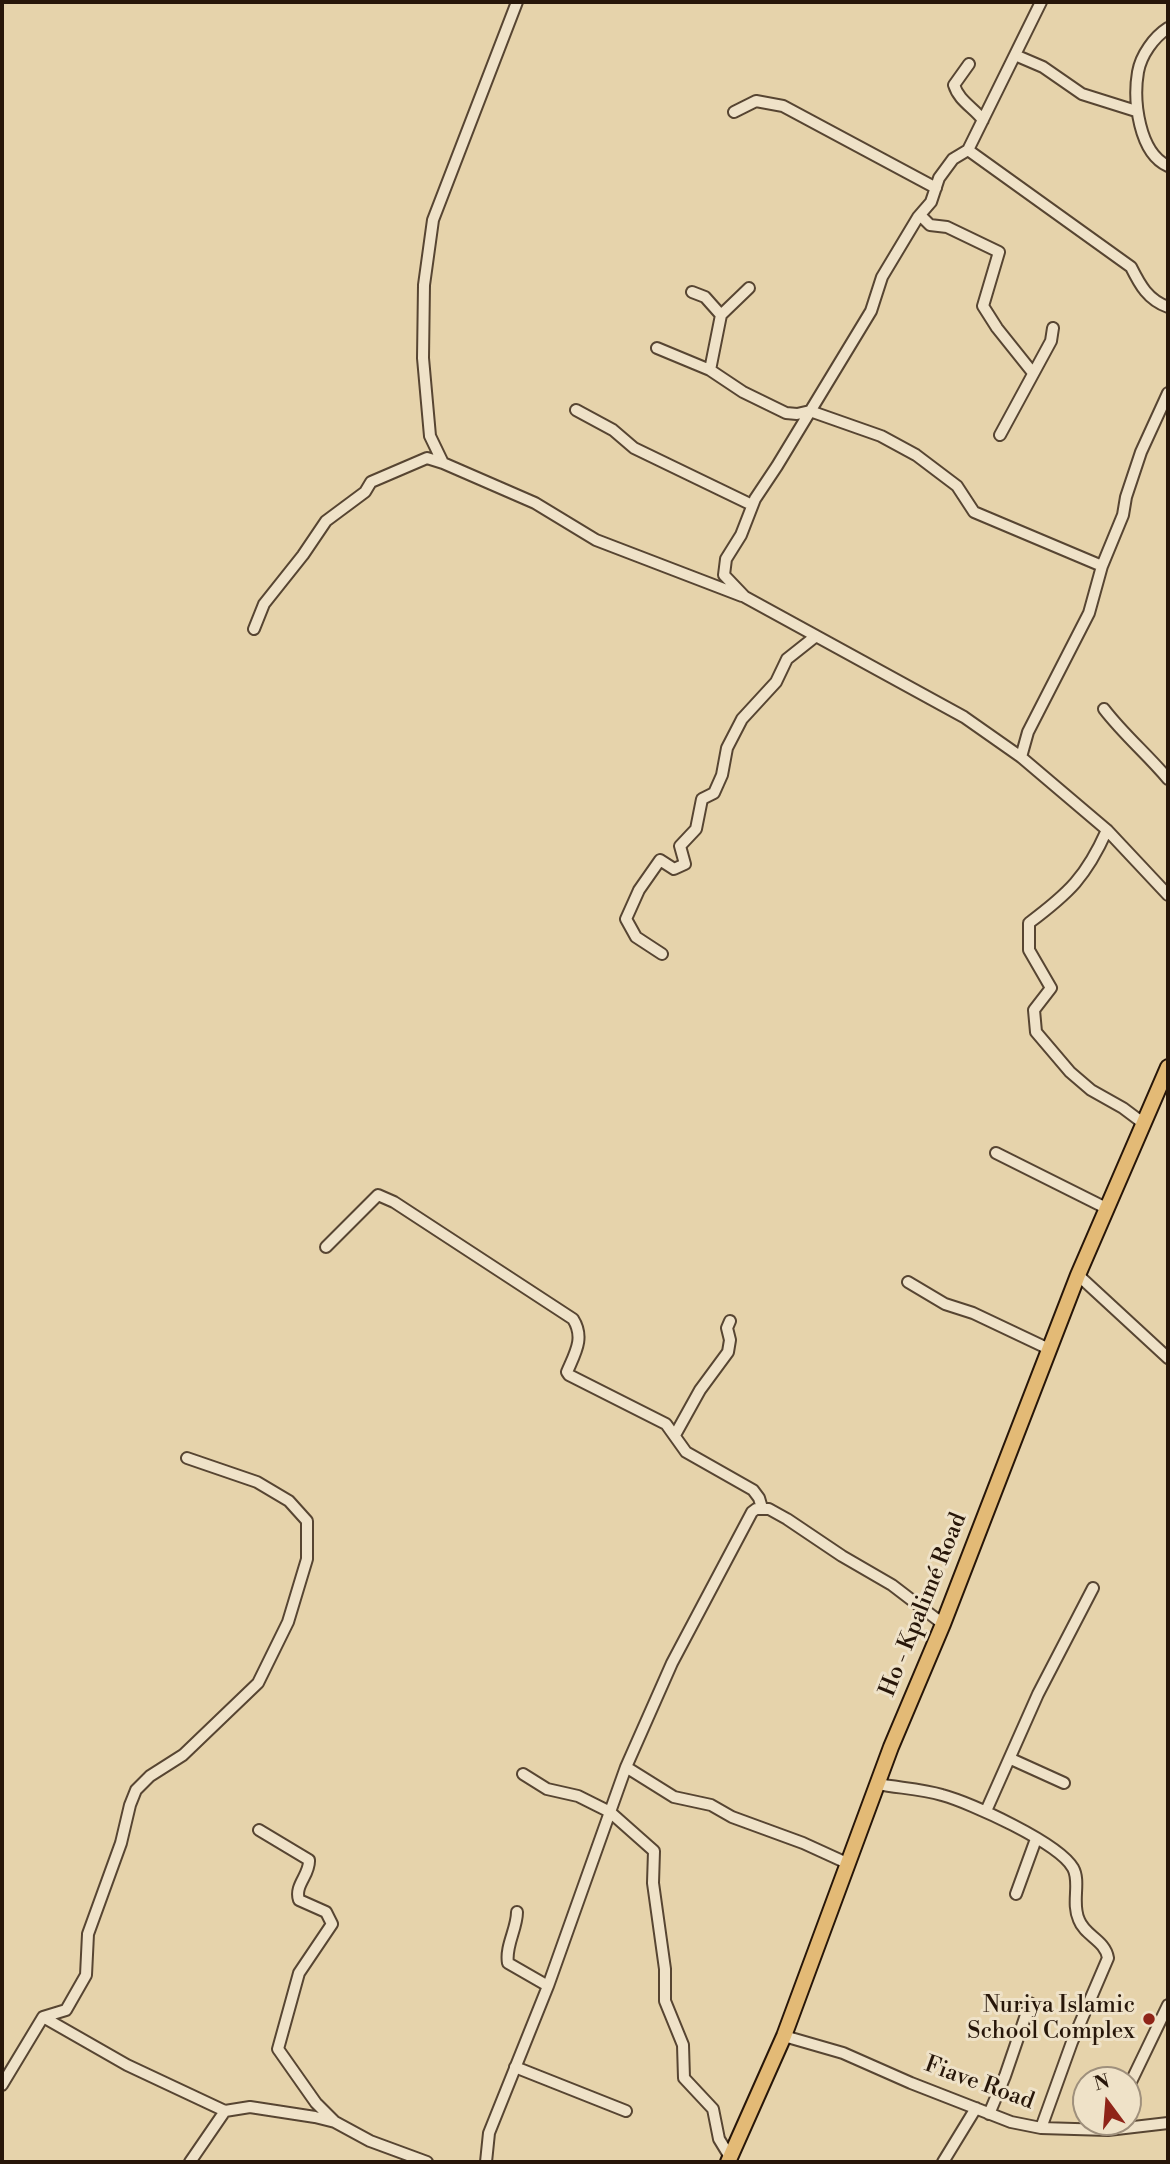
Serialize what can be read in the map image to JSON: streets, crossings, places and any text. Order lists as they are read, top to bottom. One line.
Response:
{"streets":{"main road":["Ho - Kpalimé Road"],"street":["Fiave Road"]},"crossings":[["Ho - Kpalimé Road","Fiave Road"]],"places":["Nuriya Islamic School Complex"],"north":"top"}
